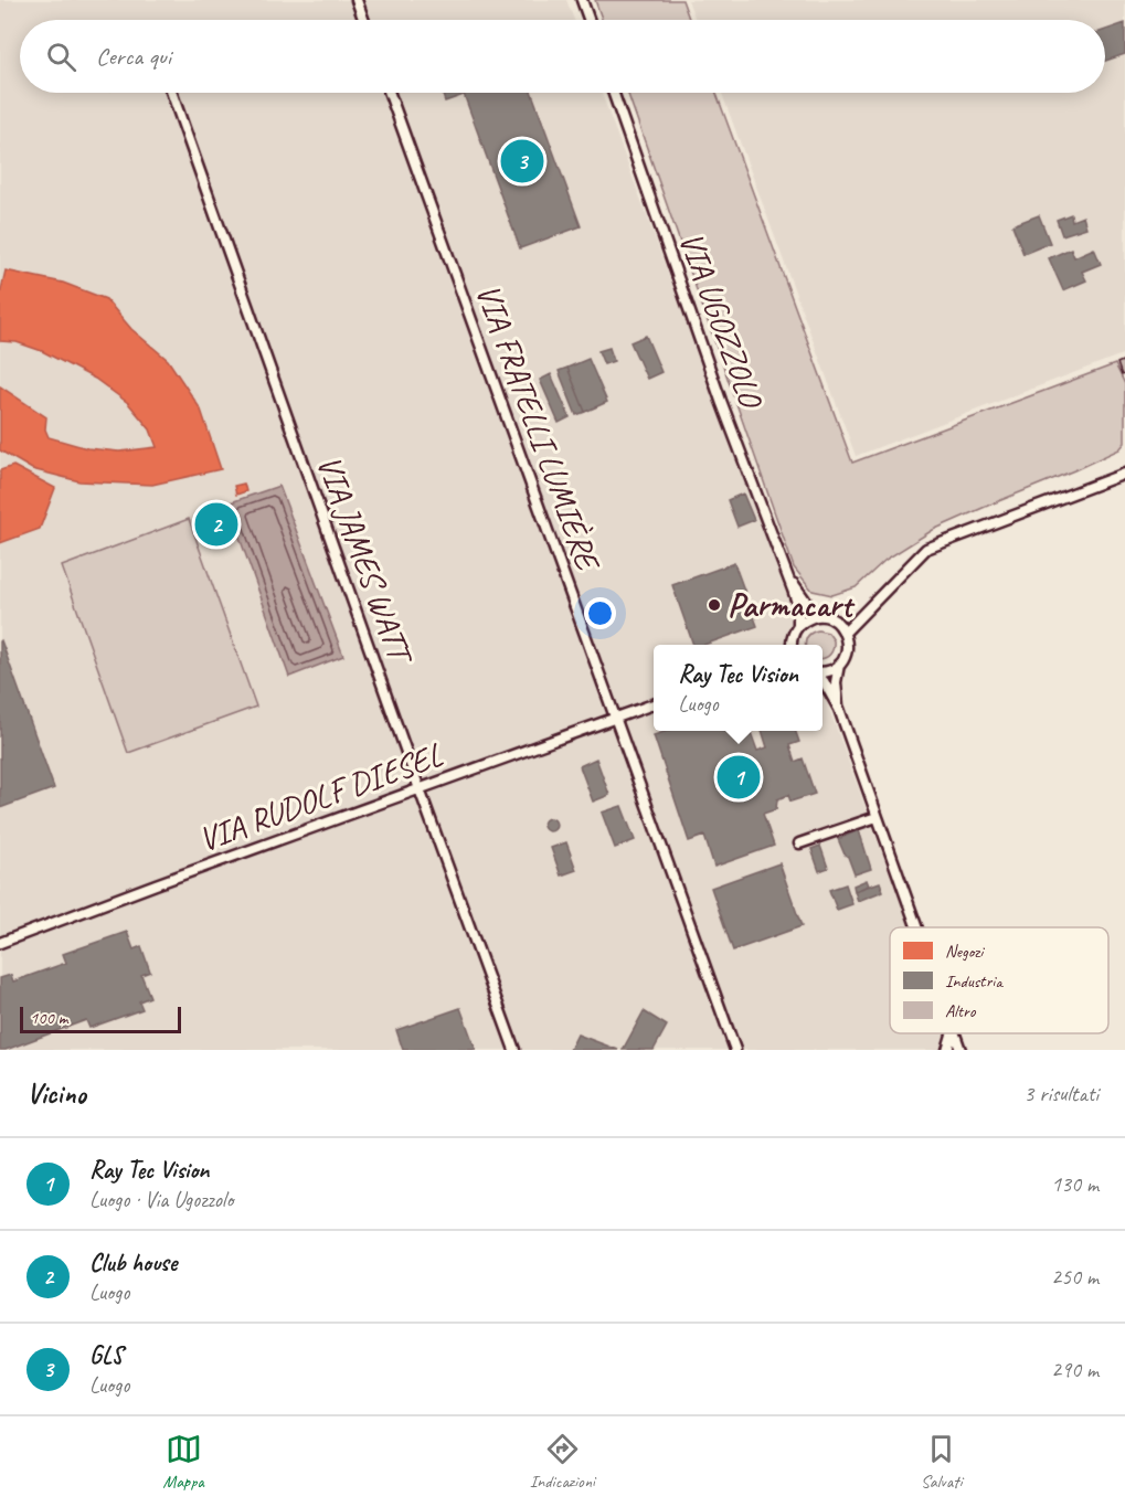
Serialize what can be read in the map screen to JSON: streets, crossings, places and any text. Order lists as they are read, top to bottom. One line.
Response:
{"streets":{"street":["VIA UGOZZOLO","VIA FRATELLI LUMIÈRE","VIA JAMES WATT","VIA RUDOLF DIESEL"]},"crossings":[["VIA FRATELLI LUMIÈRE","VIA RUDOLF DIESEL"],["VIA JAMES WATT","VIA RUDOLF DIESEL"]],"places":["Parmacart"],"legend":["Negozi","Industria","Altro"],"scale_bar":"100 m","page":{"search":"Cerca qui","pins":["3","2","1"],"popup":["Ray Tec Vision","Luogo"],"scale":"100 m","heading":["Vicino","3 risultati"],"list":[{"mark":"1","name":"Ray Tec Vision","note":"Luogo · Via Ugozzolo","value":"130 m"},{"mark":"2","name":"Club house","note":"Luogo","value":"250 m"},{"mark":"3","name":"GLS","note":"Luogo","value":"290 m"}],"nav":["Mappa","Indicazioni","Salvati"]}}
